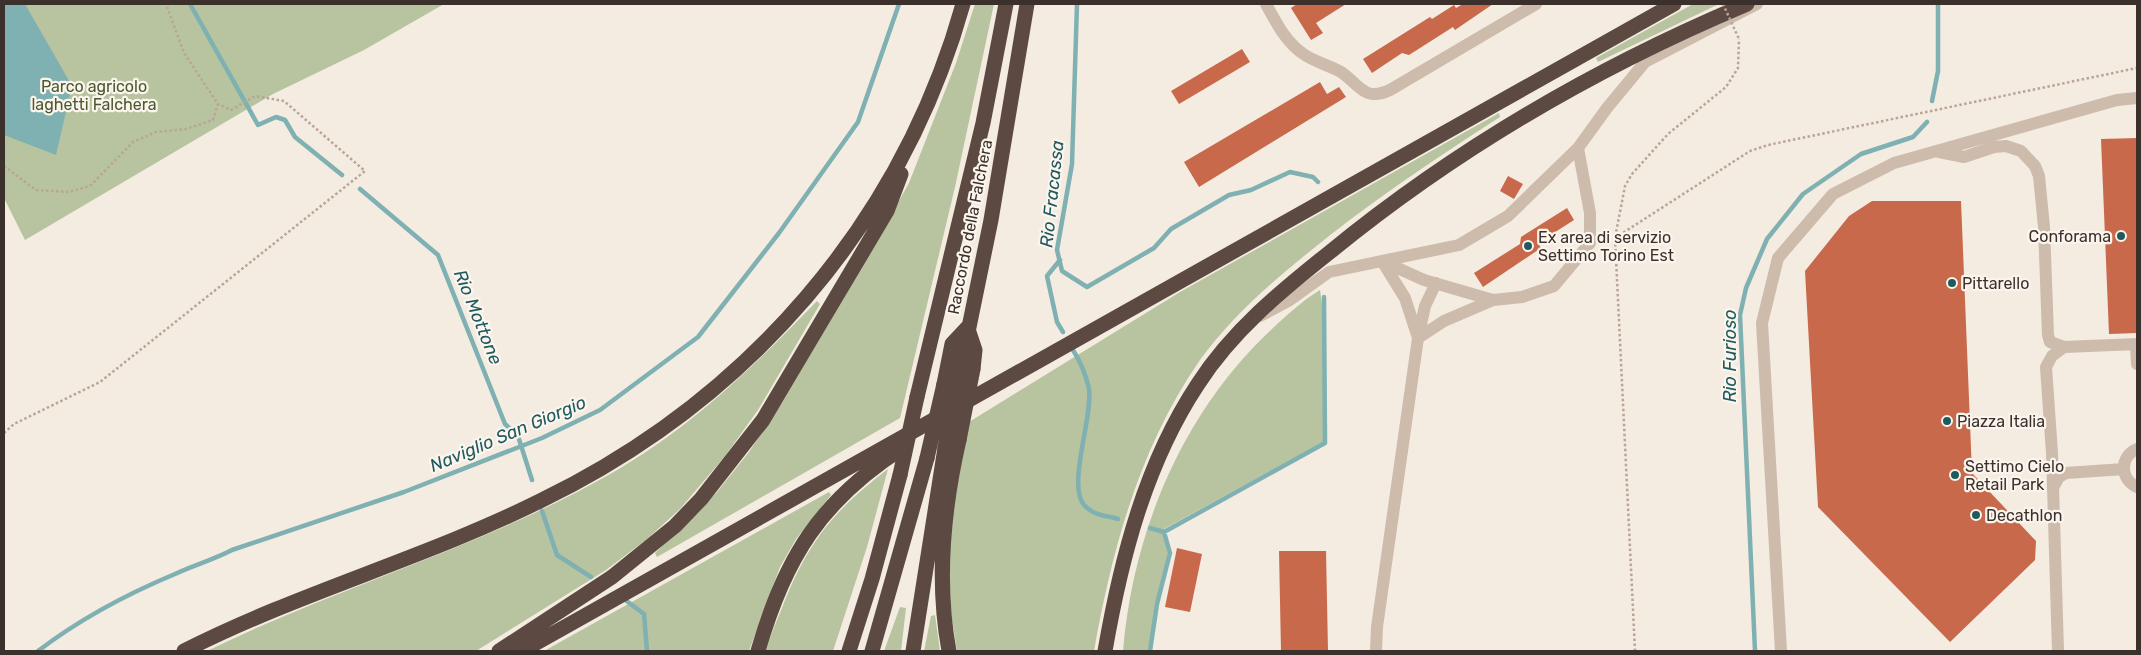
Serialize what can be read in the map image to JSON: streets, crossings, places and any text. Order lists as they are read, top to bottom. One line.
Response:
{"streets":{"highway":["Raccordo della Falchera"]},"water":["Rio Fracassa","Rio Mottone","Rio Furioso","Naviglio San Giorgio"],"parks":["Parco agricolo laghetti Falchera"],"places":["Conforama","Ex area di servizio Settimo Torino Est","Pittarello","Piazza Italia","Settimo Cielo Retail Park","Decathlon"]}
